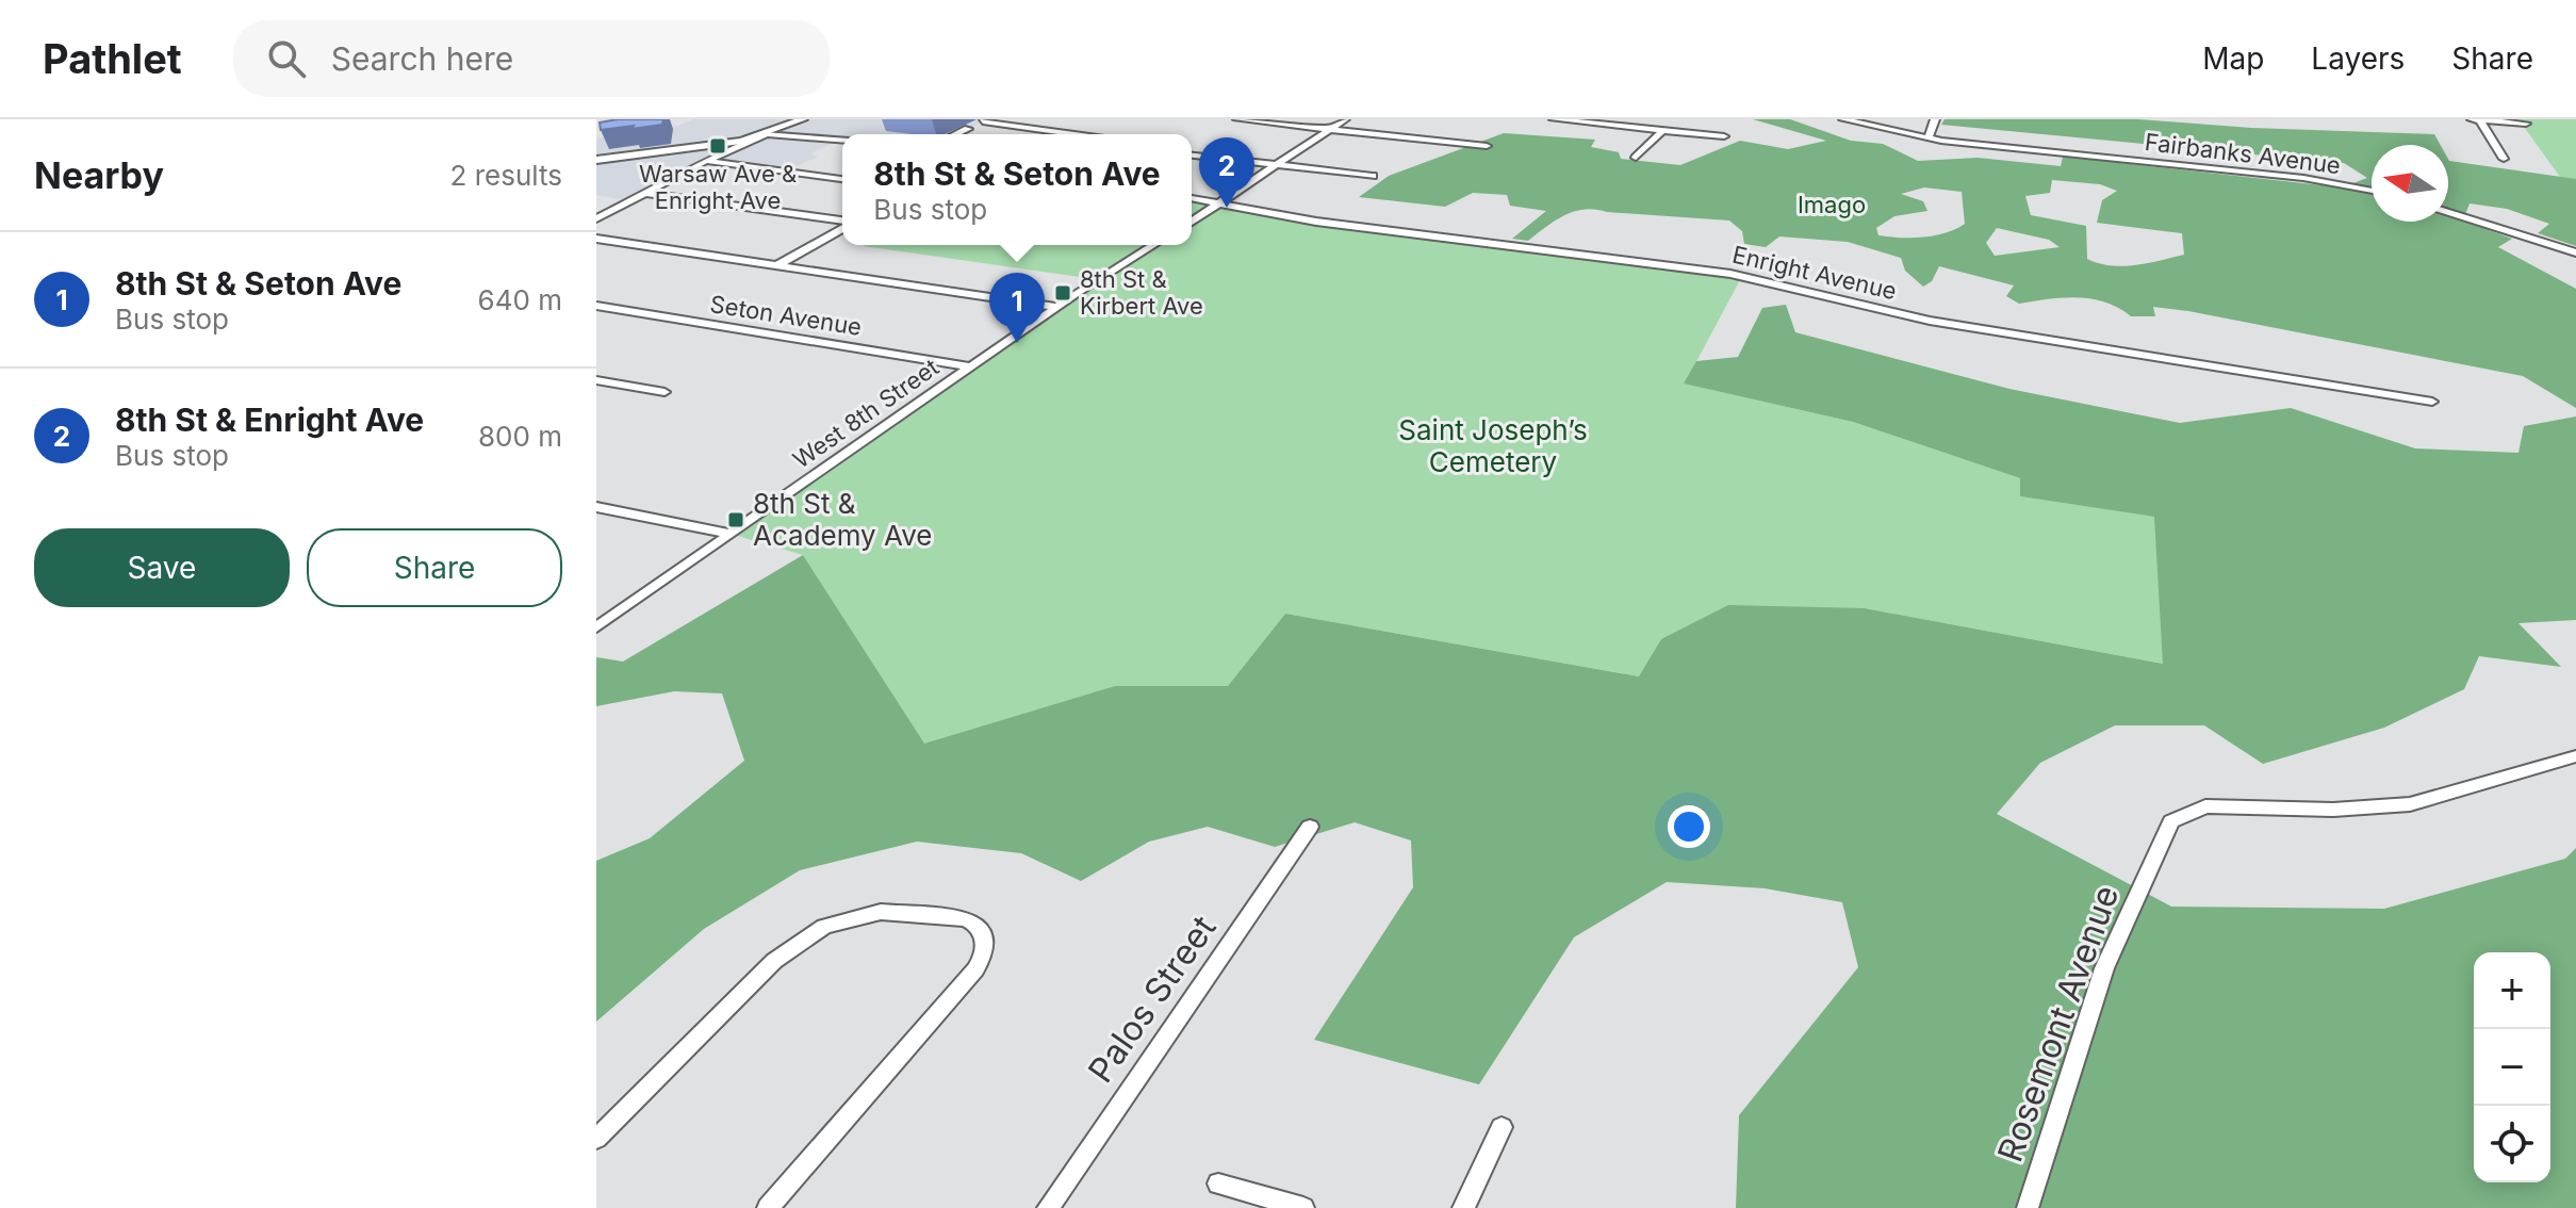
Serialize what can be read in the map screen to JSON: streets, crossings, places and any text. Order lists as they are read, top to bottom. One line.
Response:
{"streets":{"street":["Fairbanks Avenue","Enright Avenue","Seton Avenue","West 8th Street","Palos Street","Rosemont Avenue"]},"crossings":[["Seton Avenue","West 8th Street"]],"parks":["Imago","Saint Joseph’s Cemetery"],"places":{"transit":["Warsaw Ave & Enright Ave","8th St & Kirbert Ave","8th St & Academy Ave"]},"north":"left","page":{"header":"Pathlet","search":"Search here","nav":["Map","Layers","Share"],"heading":["Nearby","2 results"],"popup":["8th St & Seton Ave","Bus stop"],"pins":["2","1"],"list":[{"mark":"1","name":"8th St & Seton Ave","note":"Bus stop","value":"640 m"},{"mark":"2","name":"8th St & Enright Ave","note":"Bus stop","value":"800 m"}],"buttons":["Save","Share"],"map_buttons":["+","−"]}}
